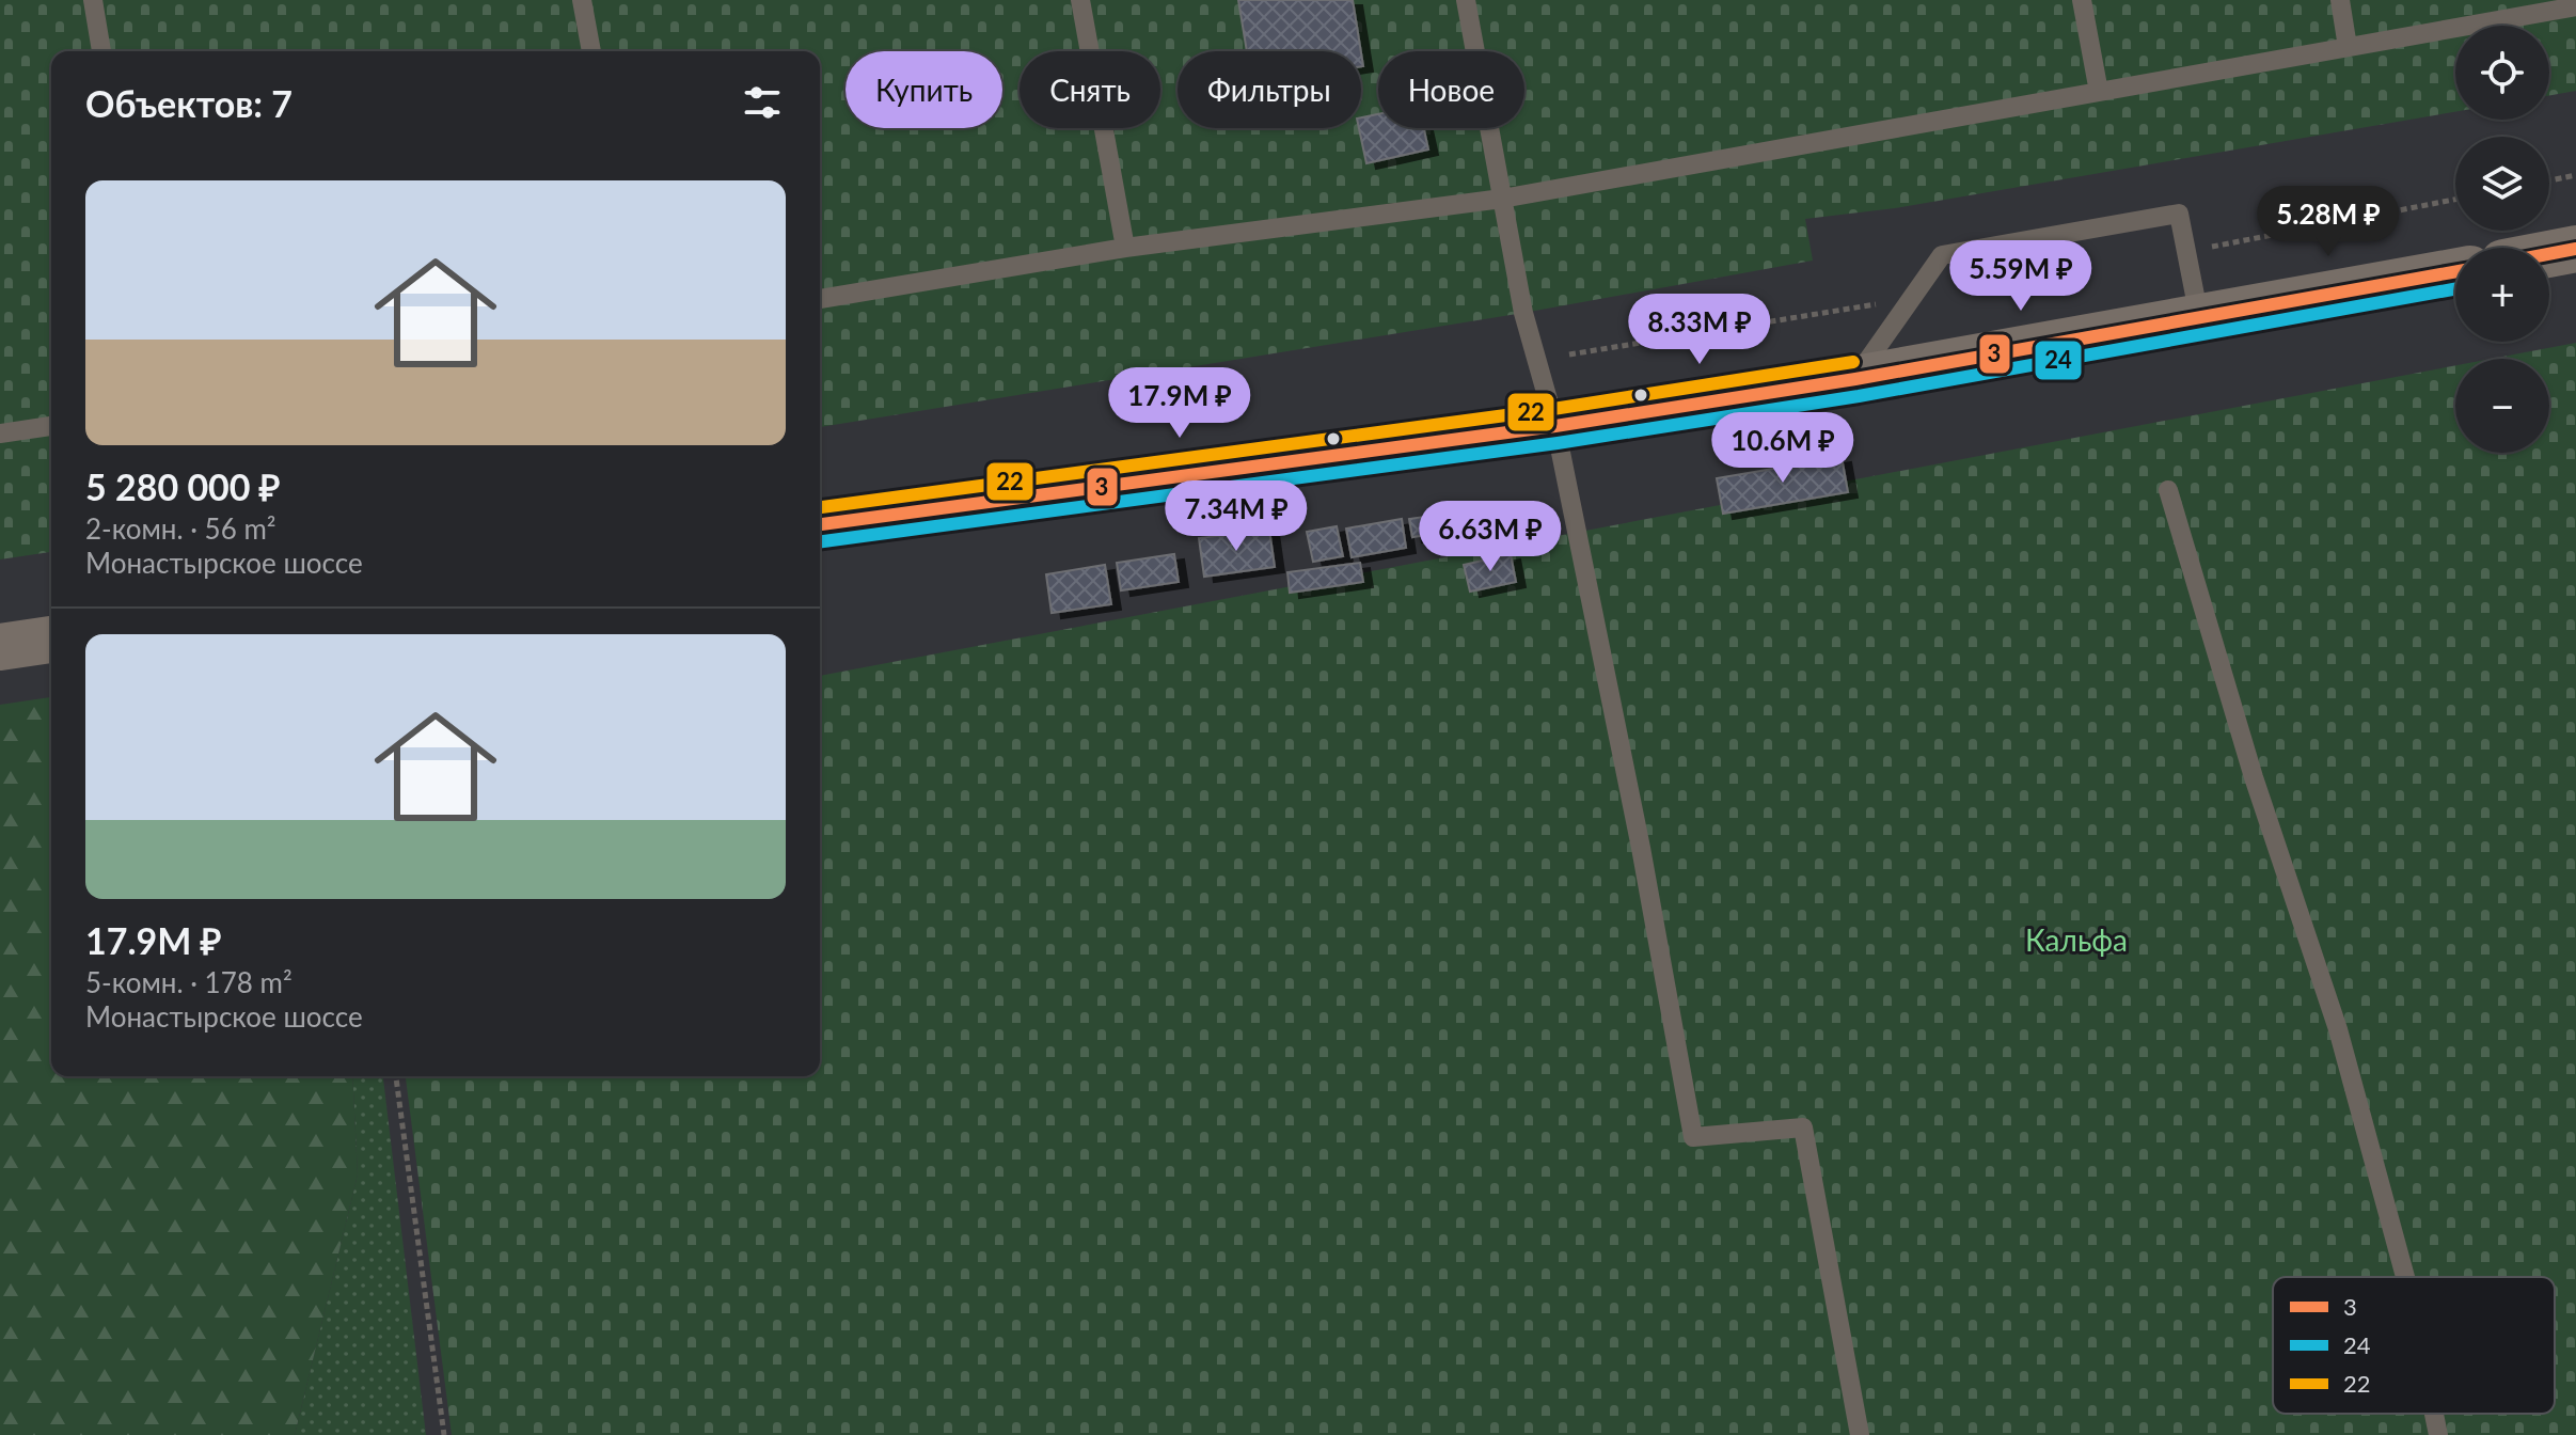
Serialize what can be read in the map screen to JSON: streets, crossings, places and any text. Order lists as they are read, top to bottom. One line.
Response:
{"parks":["Кальфа"],"lines":["transit line 3","transit line 24","transit line 22"],"legend":["3","24","22"],"page":{"map_buttons":["+","−"],"chip":["Купить","Снять","Фильтры","Новое"],"heading":"Объектов: 7","list":[{"name":"5 280 000 ₽","note":"2-комн. · 56 m² · Монастырское шоссе"},{"name":"17.9M ₽","note":"5-комн. · 178 m² · Монастырское шоссе"}],"price":["5.28M ₽","5.59M ₽","8.33M ₽","17.9M ₽","10.6M ₽","7.34M ₽","6.63M ₽"]}}
